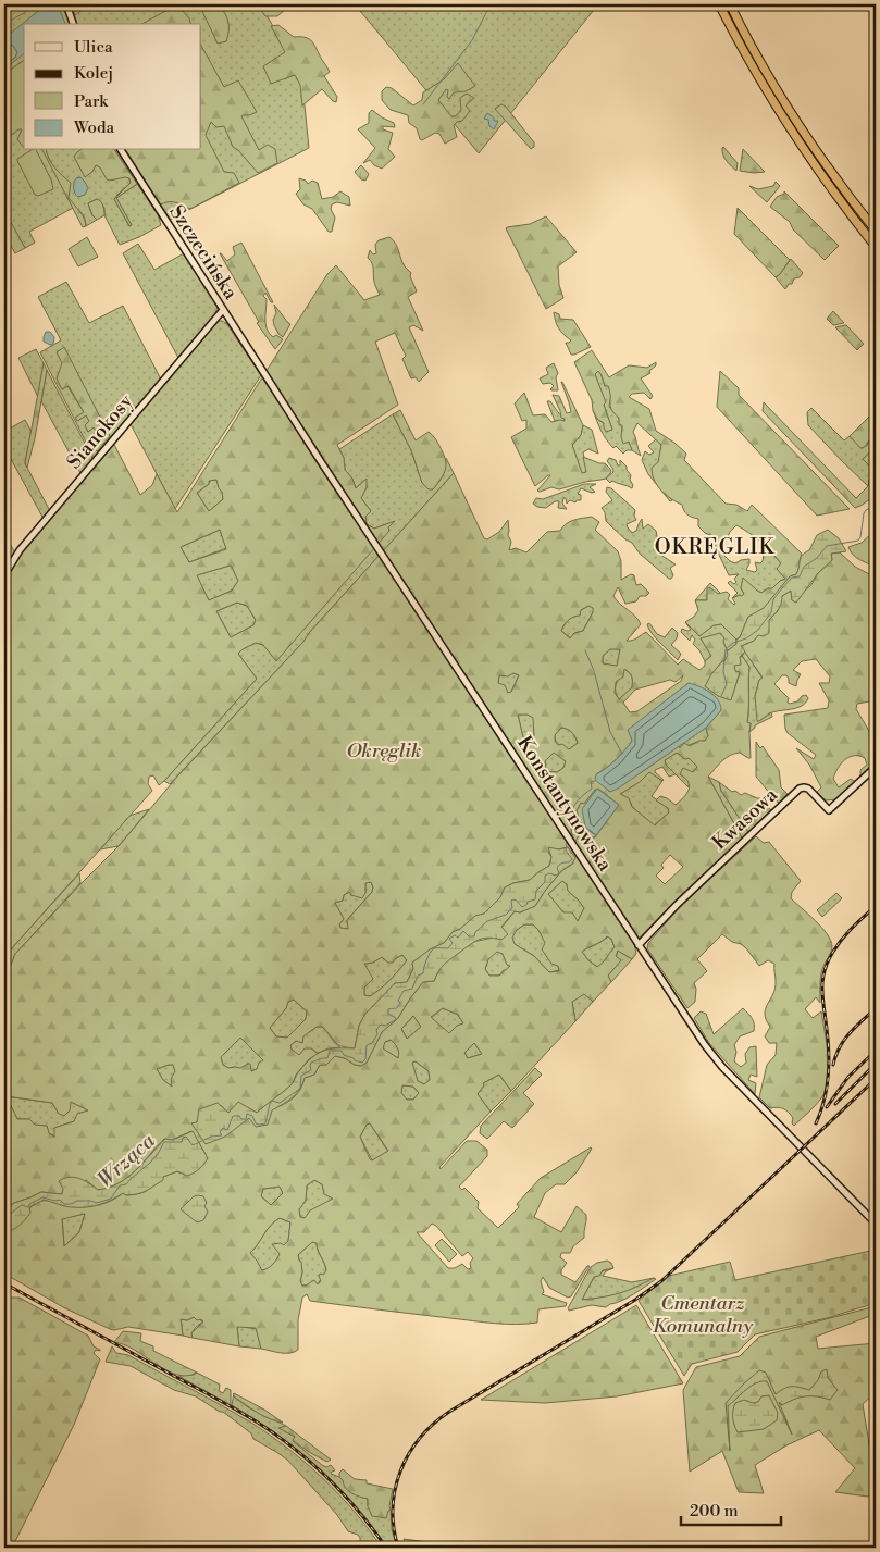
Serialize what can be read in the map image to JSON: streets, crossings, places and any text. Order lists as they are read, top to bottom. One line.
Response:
{"streets":{"main road":["Szczecińska","Sianokosy","Konstantynowska","Kwasowa"]},"crossings":[["Szczecińska","Sianokosy"],["Szczecińska","Konstantynowska"],["Konstantynowska","Kwasowa"]],"districts":["OKRĘGLIK"],"water":["Wrząca"],"parks":["Okręglik","Cmentarz Komunalny"],"legend":["Ulica","Kolej","Park","Woda"],"scale_bar":"200 m"}
